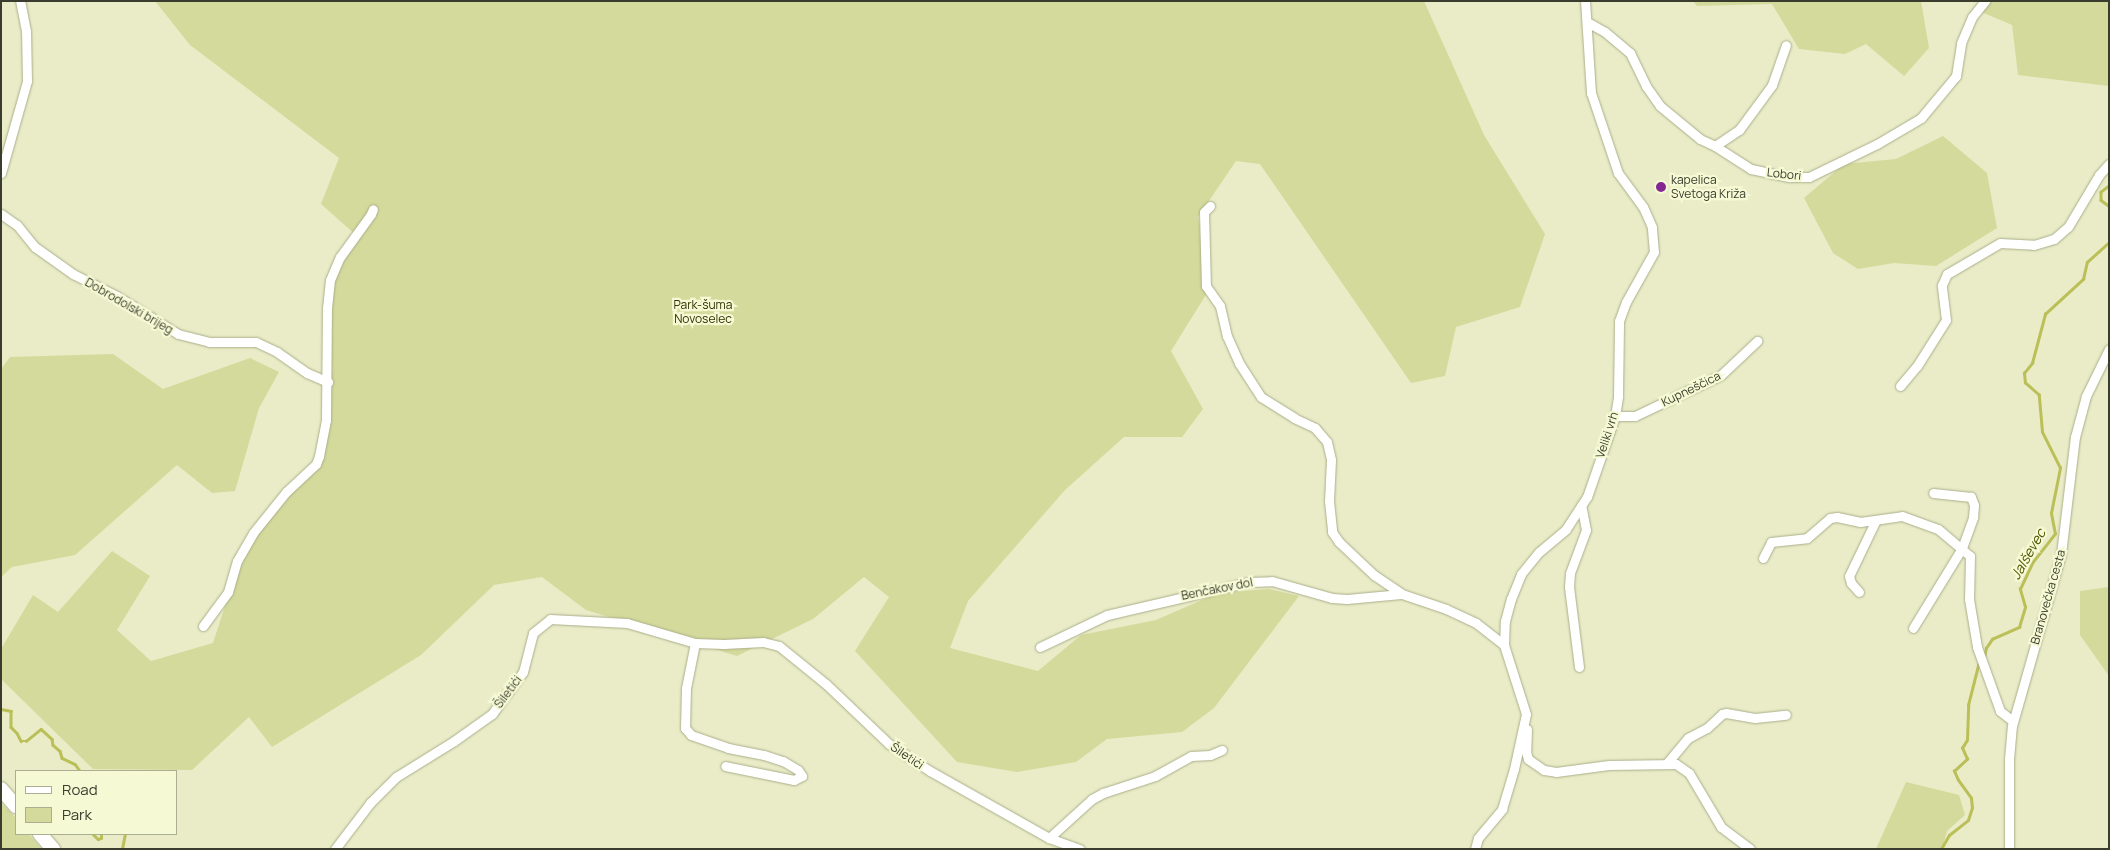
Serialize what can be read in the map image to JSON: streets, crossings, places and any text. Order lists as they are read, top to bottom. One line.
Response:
{"streets":{"street":["Lobori","Dobrodolski brijeg","Kupneščica","Veliki vrh","Benčakov dol","Branovečka cesta","Šiletići"]},"crossings":[["Lobori","Veliki vrh"],["Kupneščica","Veliki vrh"]],"water":["Jalševec"],"parks":["Park-šuma Novoselec"],"places":["kapelica Svetoga Križa"],"legend":["Road","Park"]}
